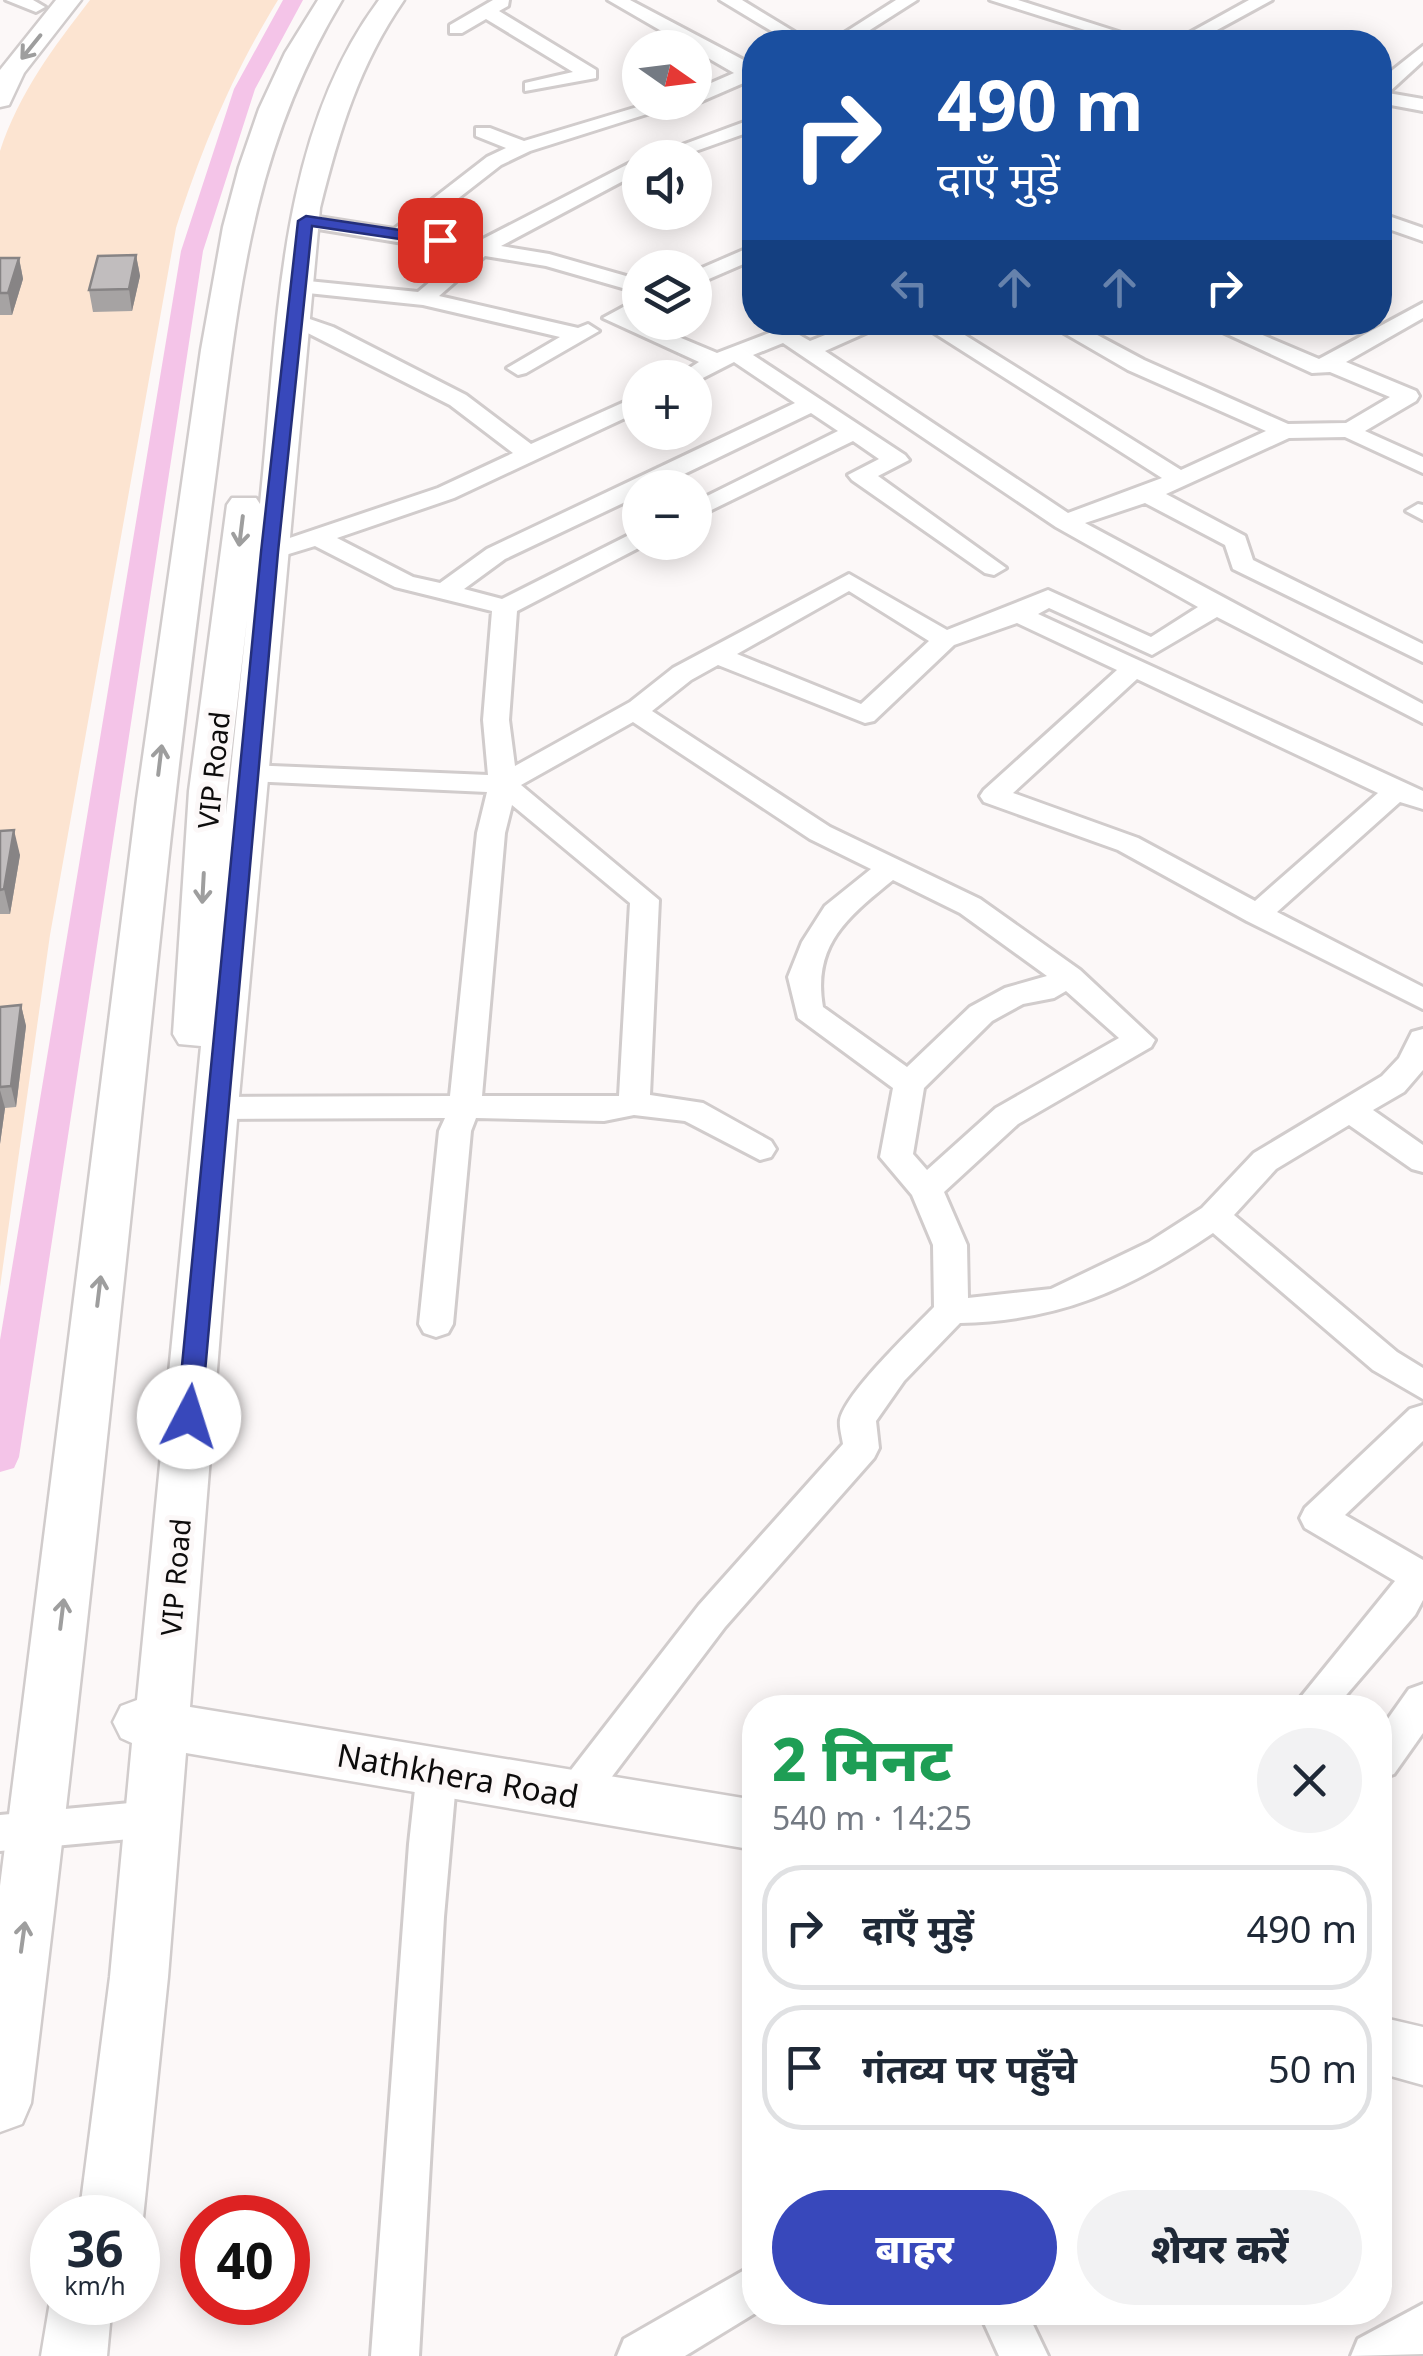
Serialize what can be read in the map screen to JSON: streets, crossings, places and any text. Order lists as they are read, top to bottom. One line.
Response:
{"streets":{"main road":["VIP Road","Nathkhera Road"]},"crossings":[["VIP Road","Nathkhera Road"]],"north":"right","page":{"map_buttons":["+","−"],"turn":["490 m","दाएँ मुड़ें"],"heading":["2 मिनट","540 m · 14:25"],"list":[{"name":"दाएँ मुड़ें","value":"490 m"},{"name":"गंतव्य पर पहुँचे","value":"50 m"}],"buttons":["बाहर","शेयर करें"],"speed":"36 km/h","limit":"40"}}
